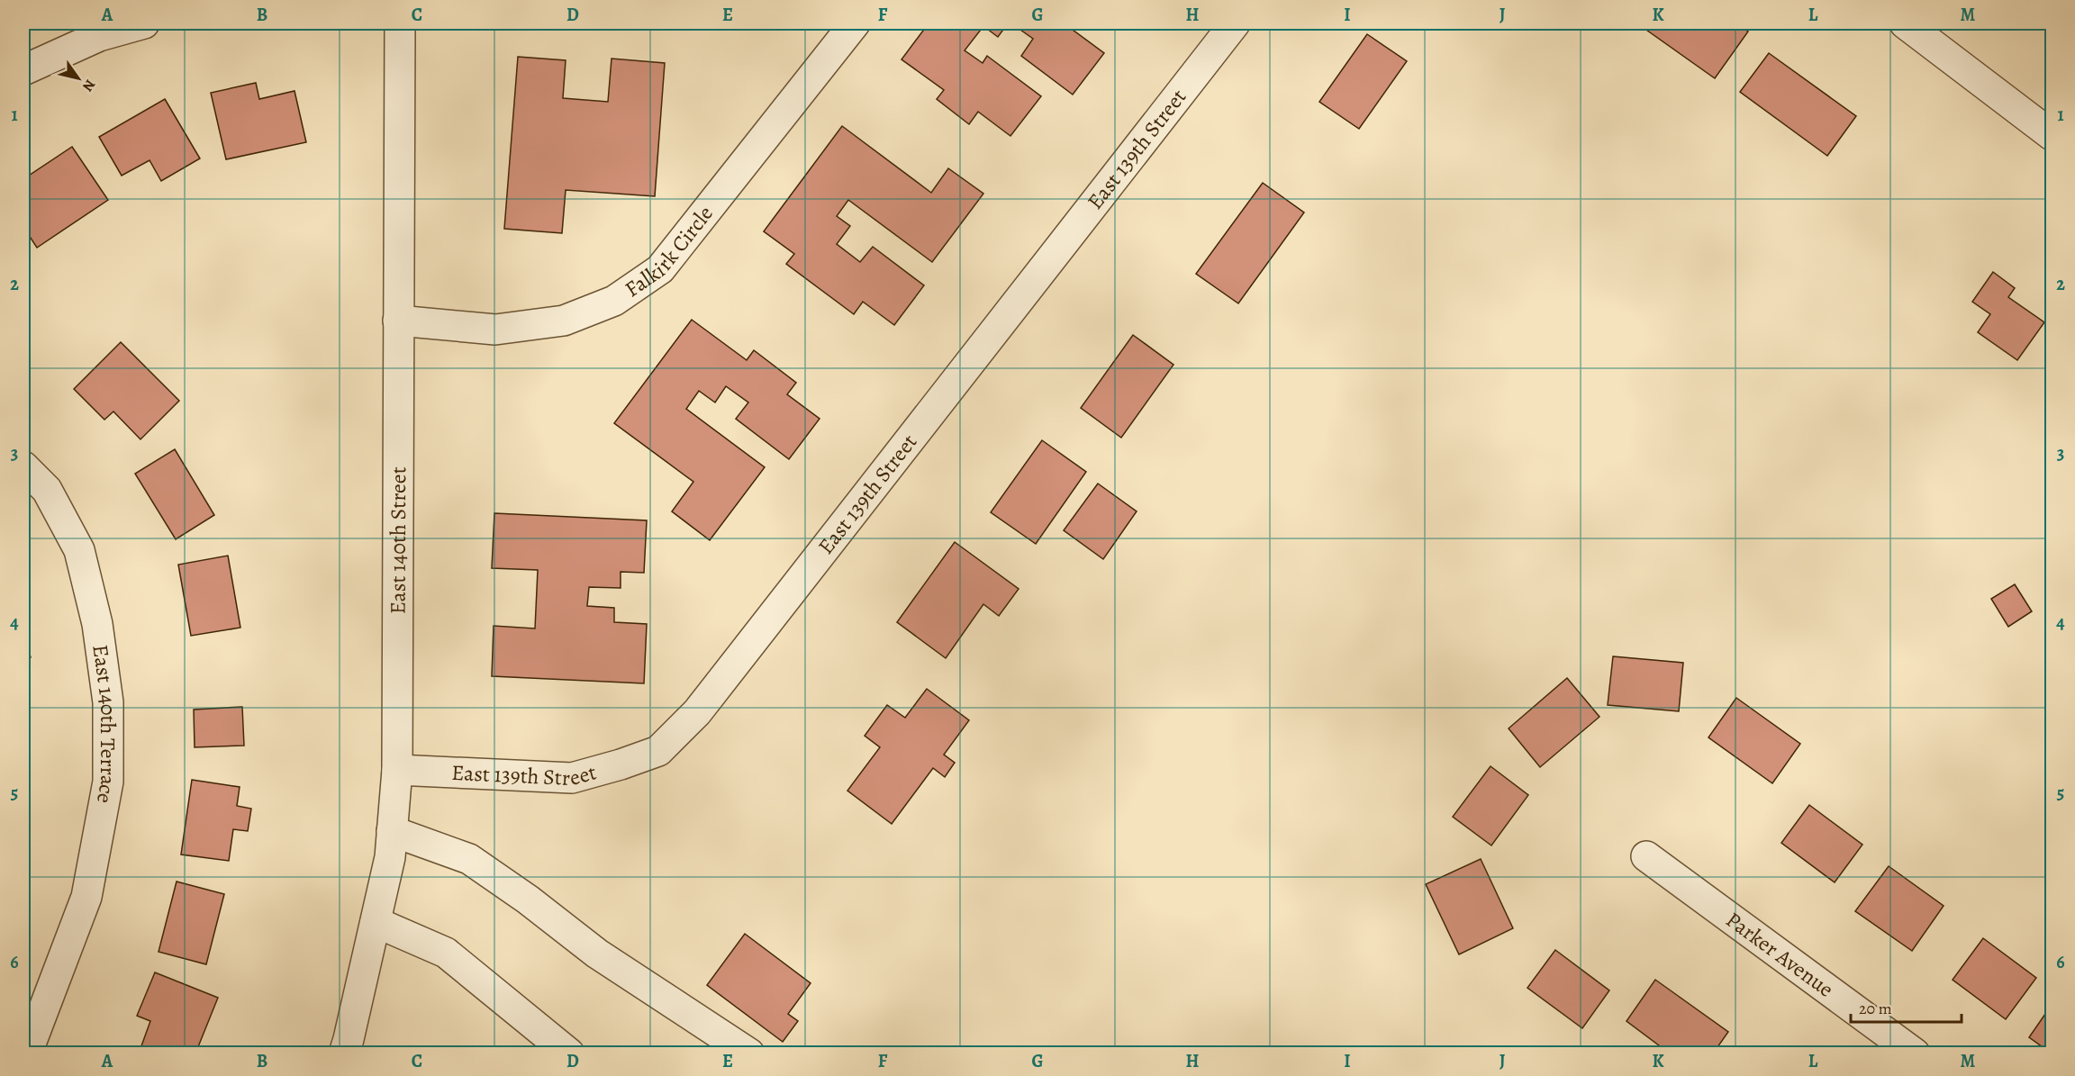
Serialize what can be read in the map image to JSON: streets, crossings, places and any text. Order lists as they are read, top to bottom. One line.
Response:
{"streets":{"street":["East 139th Street","Falkirk Circle","East 140th Street","East 140th Terrace","Parker Avenue"]},"crossings":[["East 139th Street","East 140th Street"],["Falkirk Circle","East 140th Street"]],"scale_bar":"20 m","north":"bottom right","grid":{"columns":["A","B","C","D","E","F","G","H","I","J","K","L","M"],"rows":["1","2","3","4","5","6"]}}
